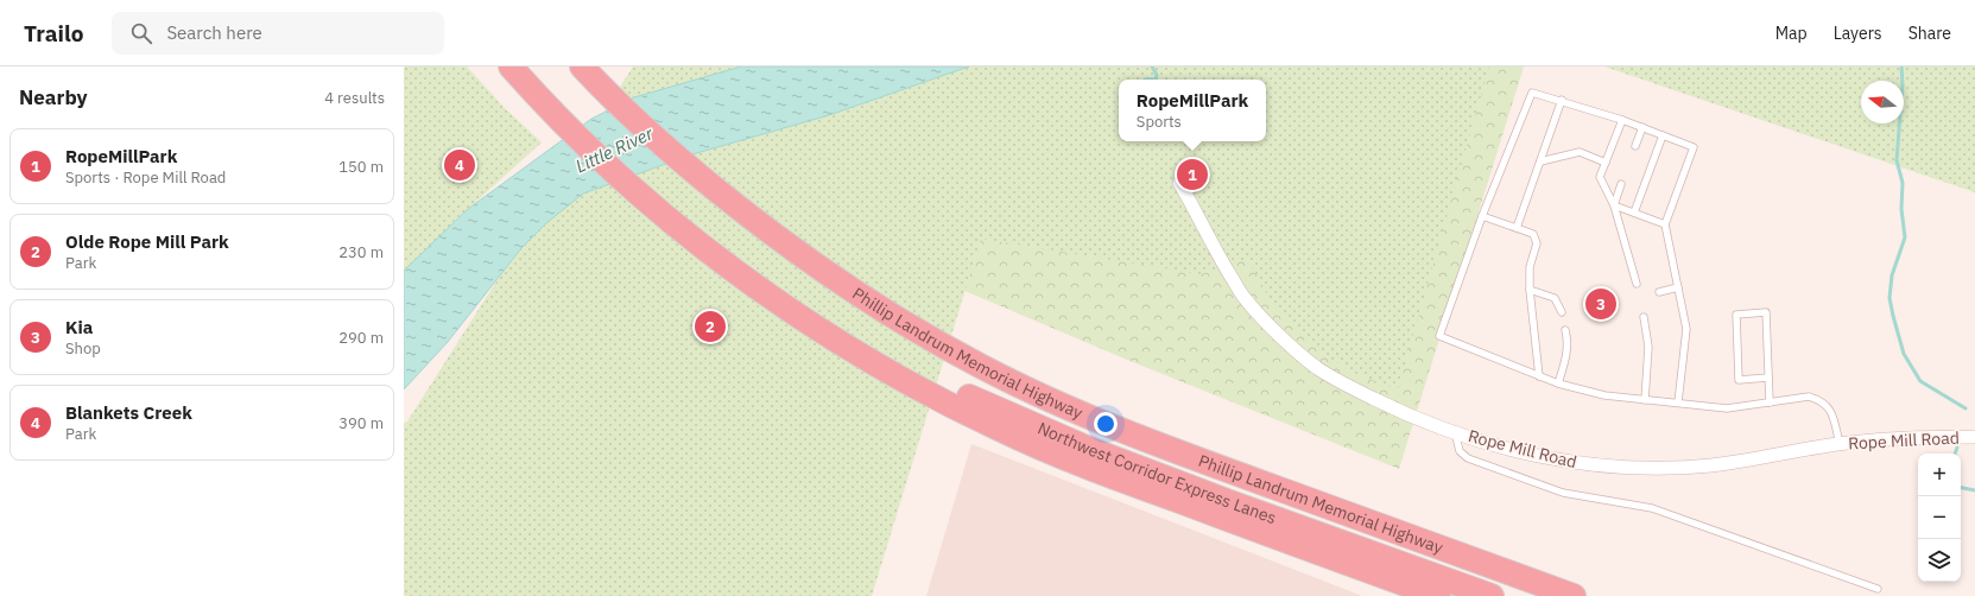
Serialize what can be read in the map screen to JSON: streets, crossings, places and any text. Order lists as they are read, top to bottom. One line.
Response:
{"streets":{"highway":["Phillip Landrum Memorial Highway","Northwest Corridor Express Lanes"],"street":["Rope Mill Road"]},"water":["Little River"],"north":"left","page":{"header":"Trailo","search":"Search here","nav":["Map","Layers","Share"],"heading":["Nearby","4 results"],"popup":["RopeMillPark","Sports"],"list":[{"mark":"1","name":"RopeMillPark","note":"Sports · Rope Mill Road","value":"150 m"},{"mark":"2","name":"Olde Rope Mill Park","note":"Park","value":"230 m"},{"mark":"3","name":"Kia","note":"Shop","value":"290 m"},{"mark":"4","name":"Blankets Creek","note":"Park","value":"390 m"}],"pins":["4","1","3","2"],"map_buttons":["+","−"]}}
